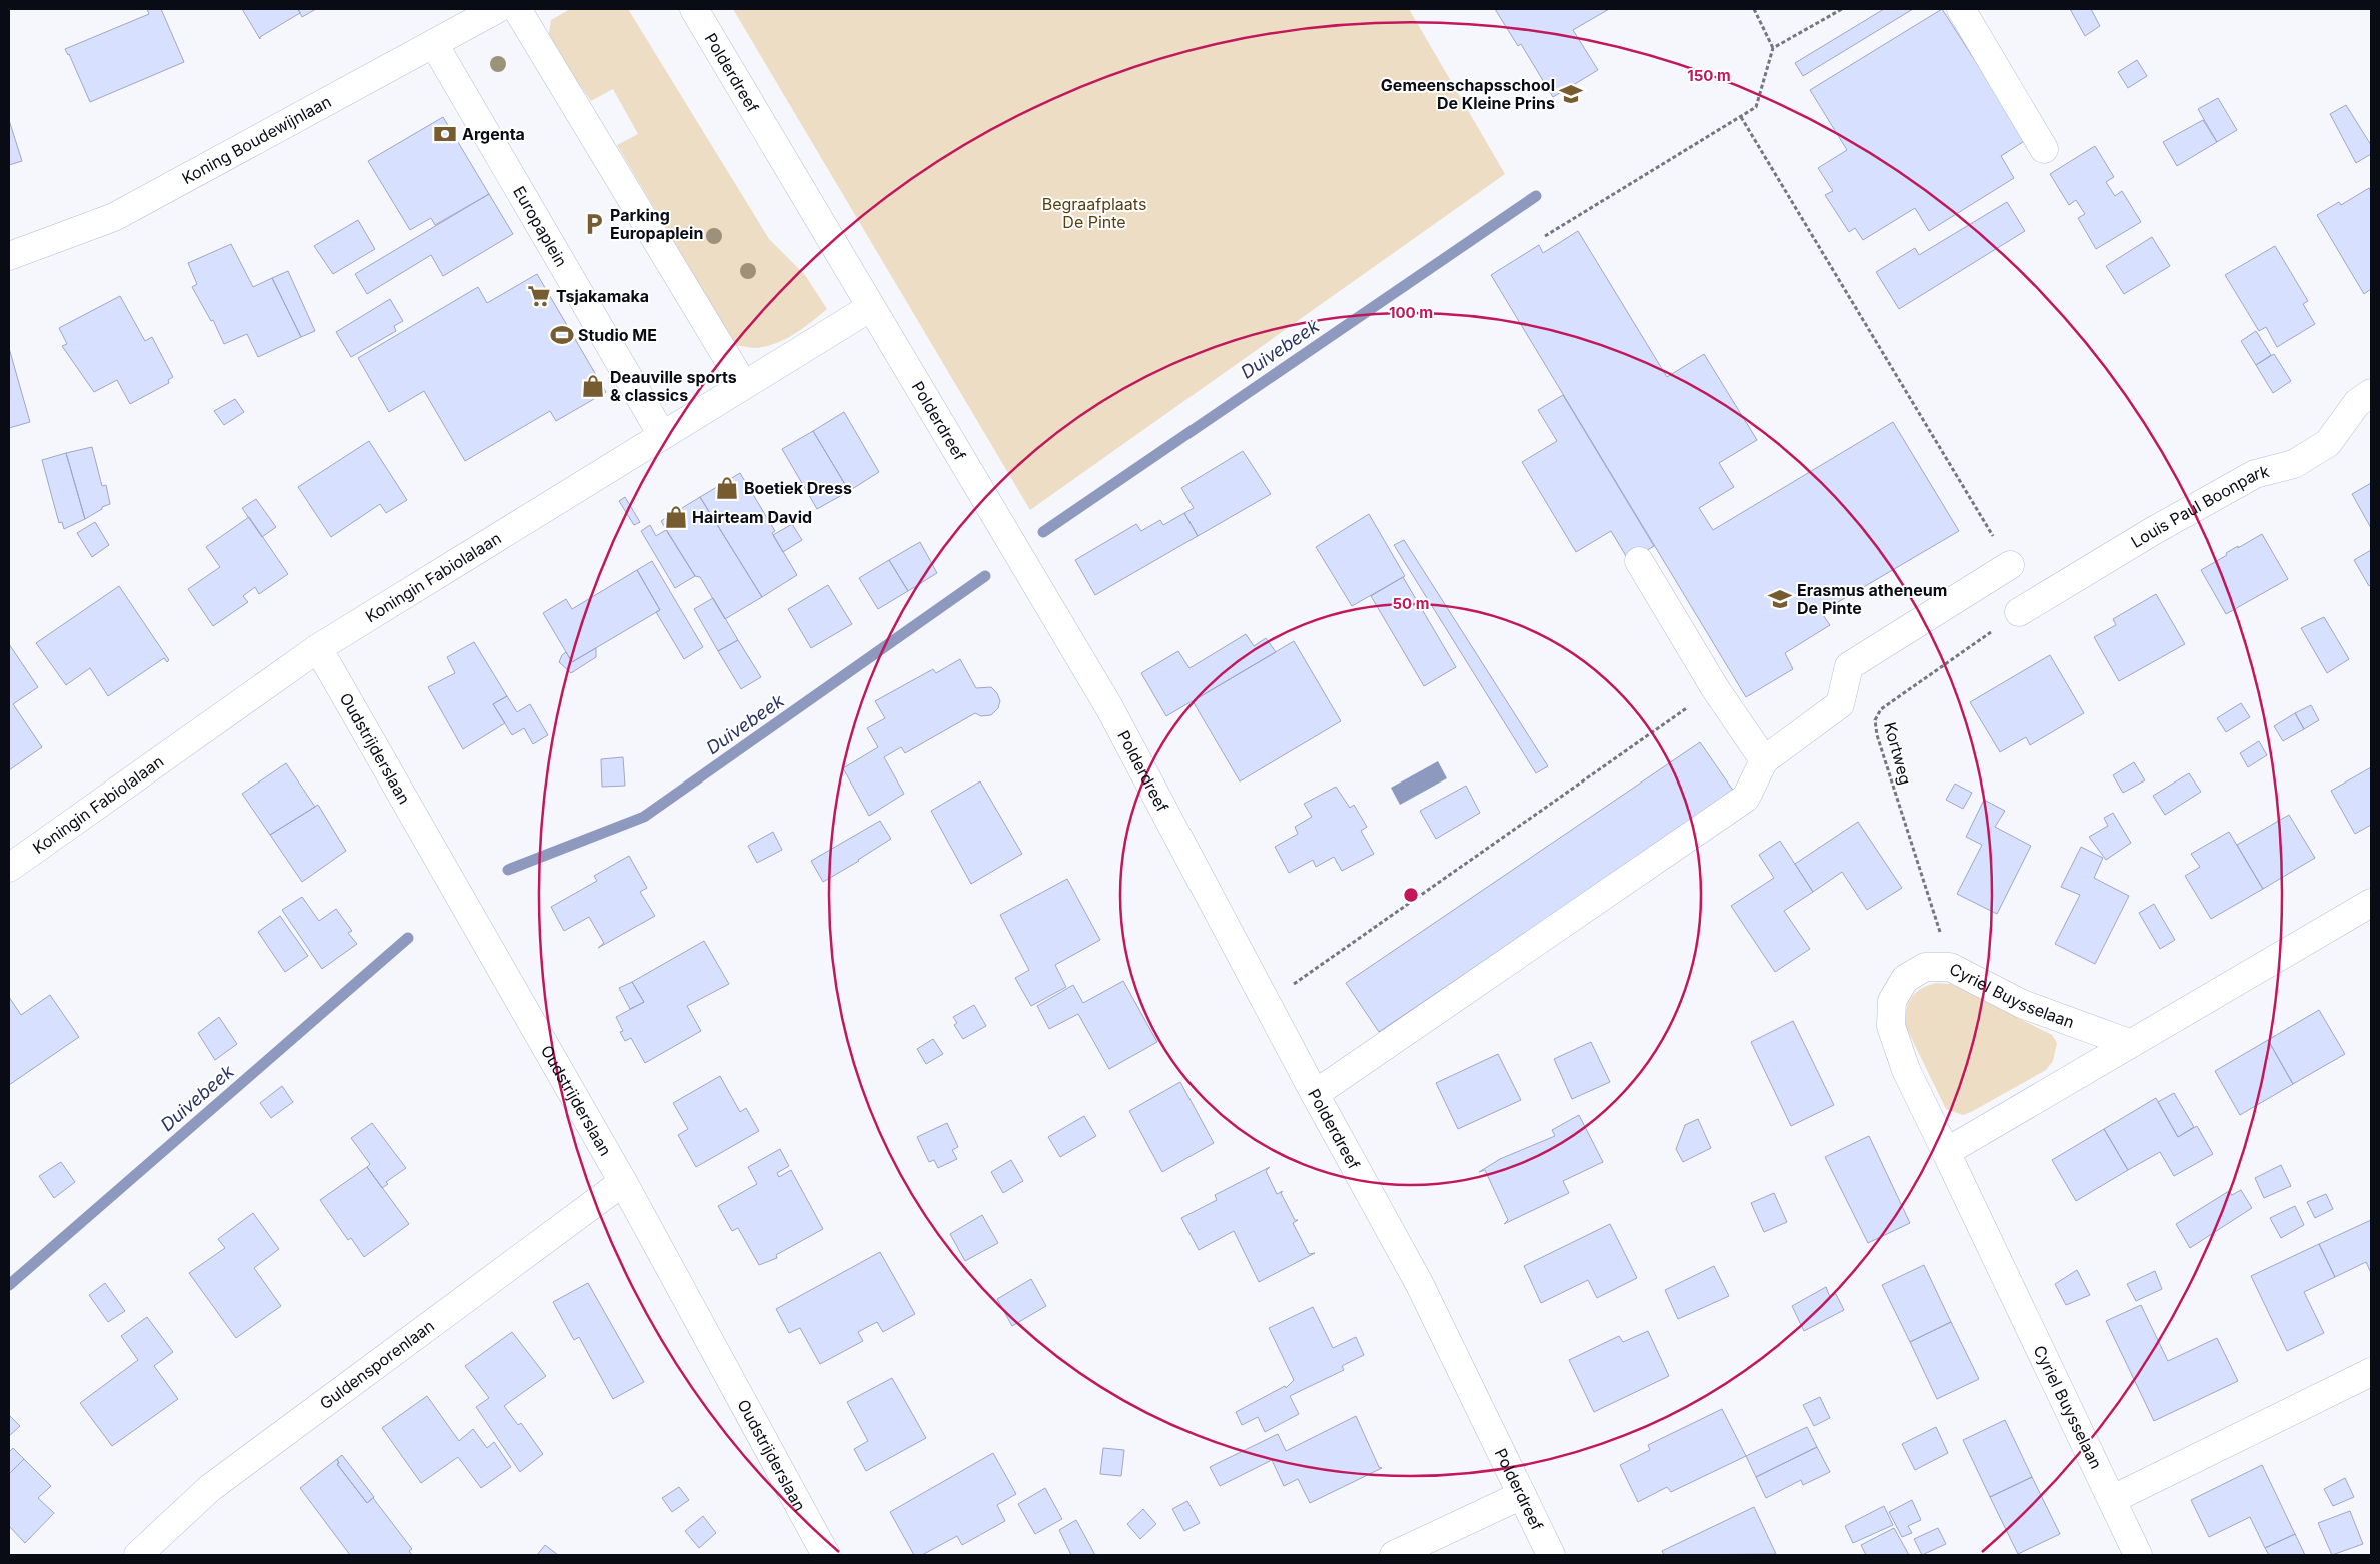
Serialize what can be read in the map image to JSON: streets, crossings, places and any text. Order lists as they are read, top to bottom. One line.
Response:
{"streets":{"street":["Polderdreef","Koning Boudewijnlaan","Europaplein","Louis Paul Boonpark","Koningin Fabiolalaan","Oudstrijderslaan","Cyriel Buysselaan","Guldensporenlaan"],"path":["Kortweg"]},"crossings":[["Polderdreef","Koningin Fabiolalaan"],["Koning Boudewijnlaan","Europaplein"],["Europaplein","Koningin Fabiolalaan"],["Louis Paul Boonpark","Kortweg"],["Koningin Fabiolalaan","Oudstrijderslaan"],["Oudstrijderslaan","Guldensporenlaan"],["Kortweg","Cyriel Buysselaan"]],"water":["Duivebeek"],"parks":["Begraafplaats De Pinte"],"places":{"school or university":["Gemeenschapsschool De Kleine Prins","Erasmus atheneum De Pinte"],"bank":["Argenta"],"parking":["Parking Europaplein"],"supermarket":["Tsjakamaka"],"sports":["Studio ME"],"shop":["Deauville sports & classics","Boetiek Dress","Hairteam David"]},"rings":["150 m","100 m","50 m"]}
